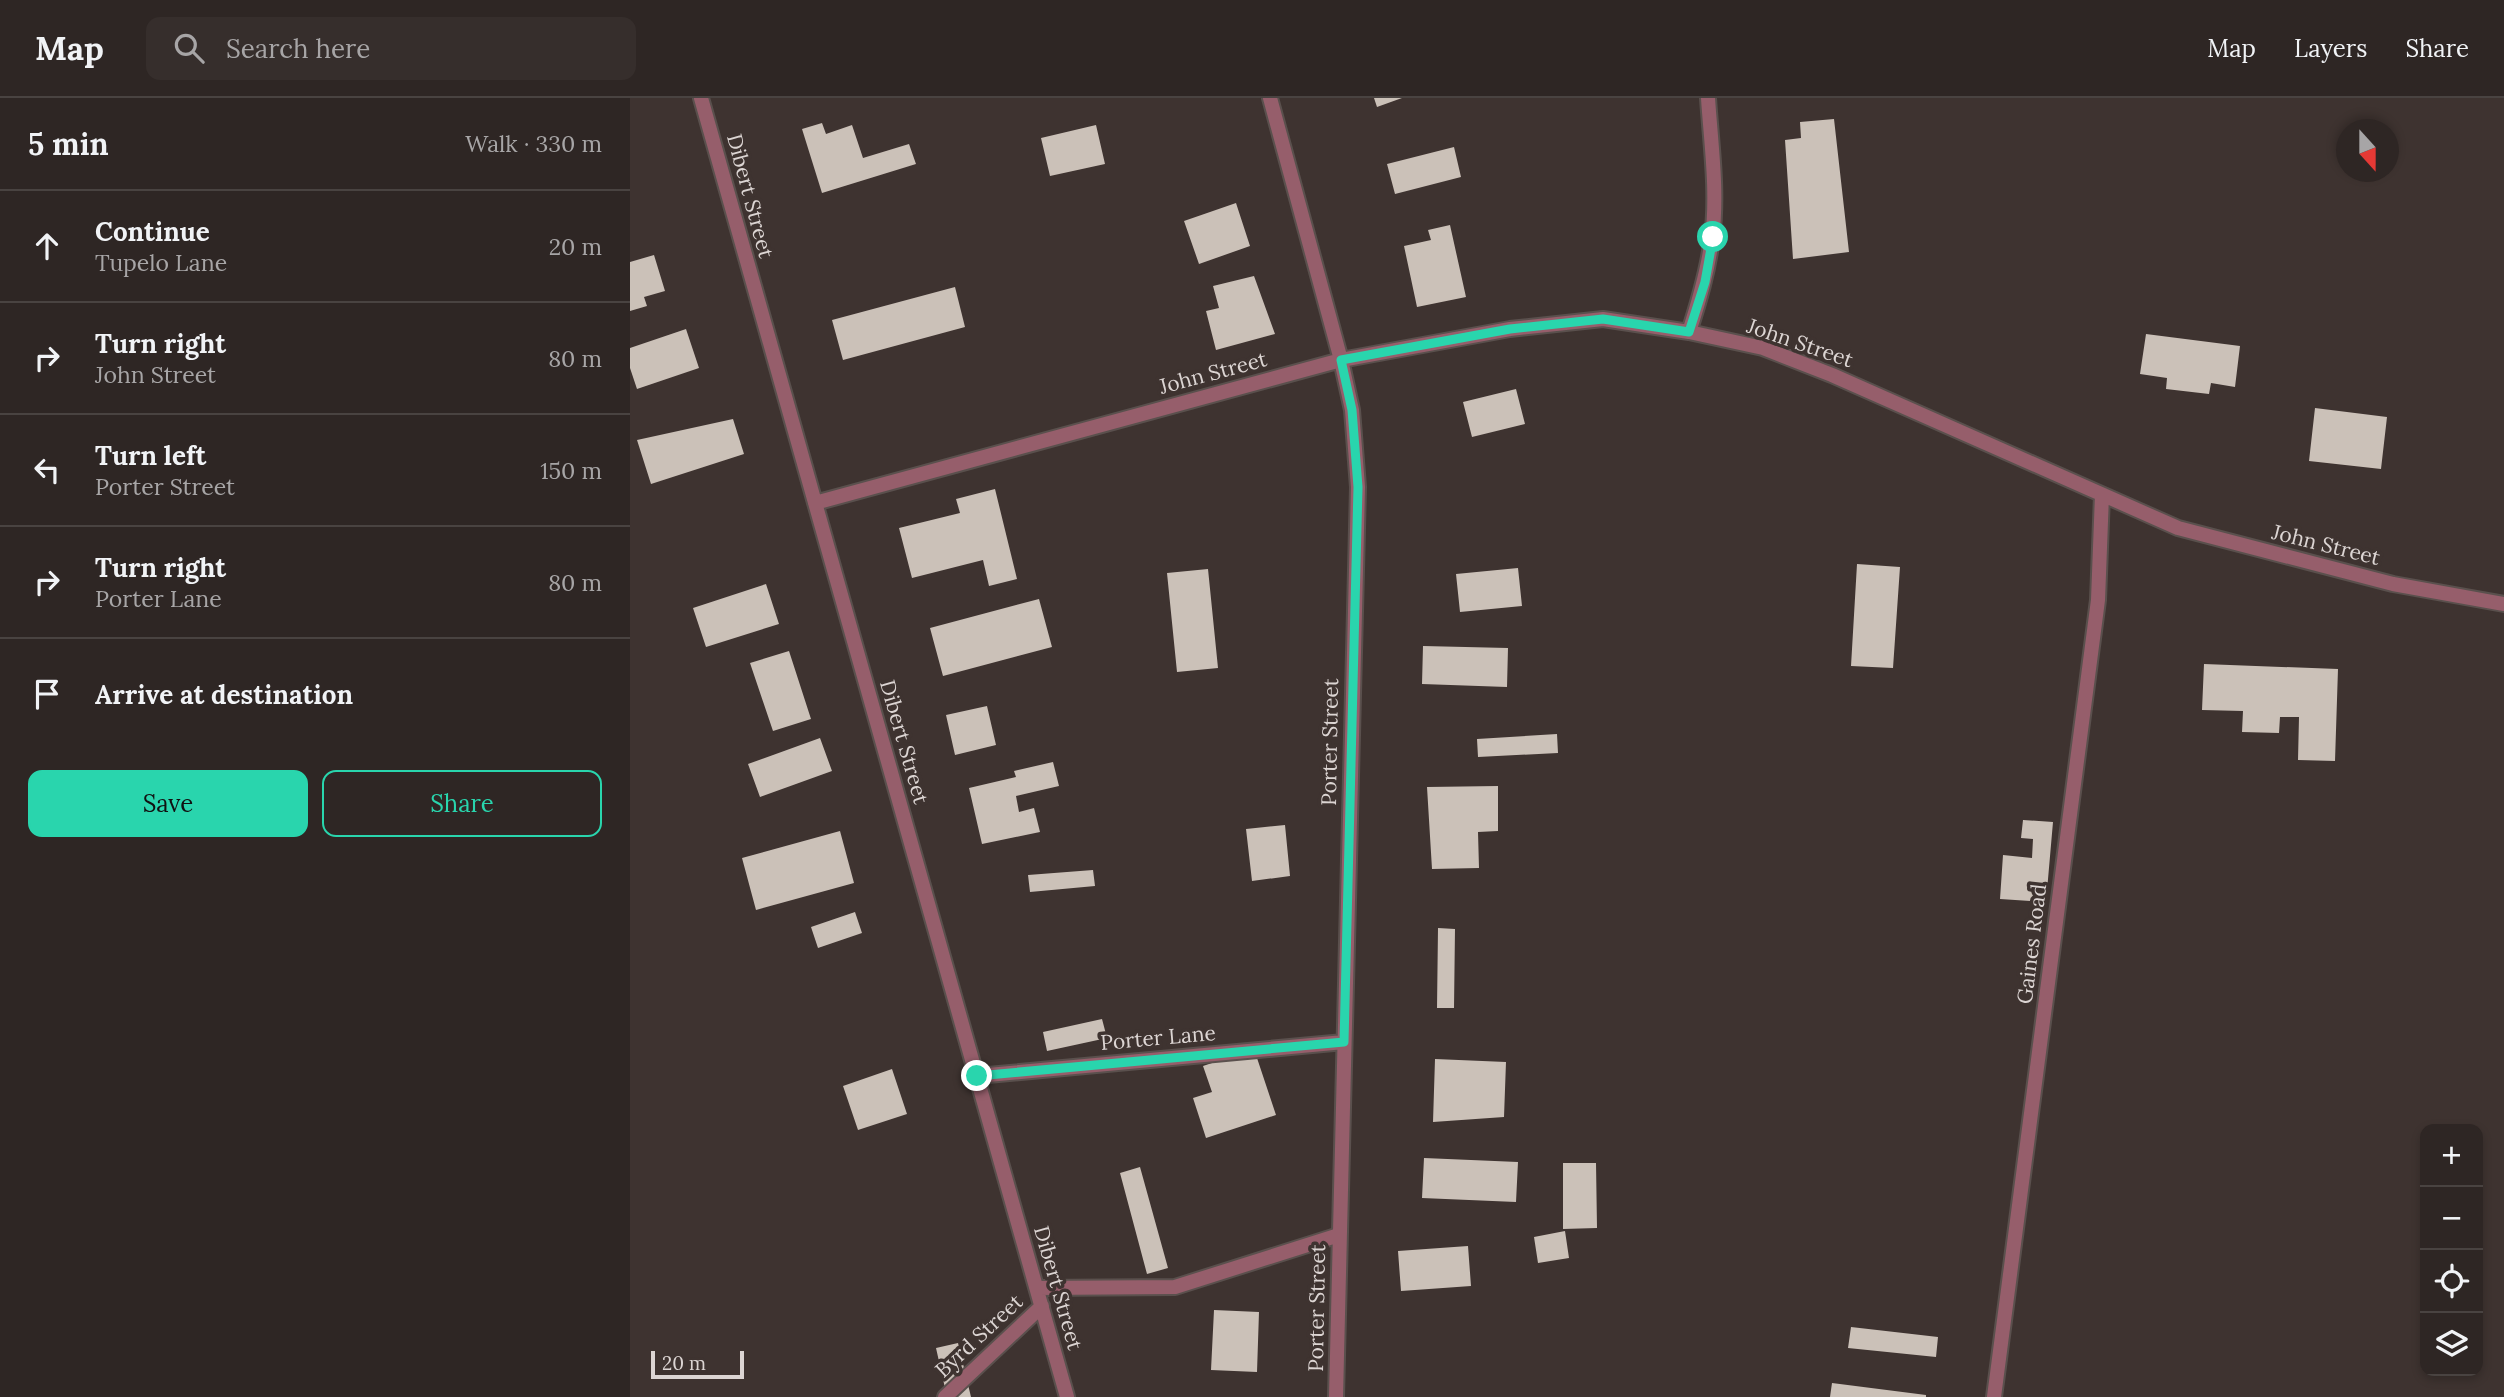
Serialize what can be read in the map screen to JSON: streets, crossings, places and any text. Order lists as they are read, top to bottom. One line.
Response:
{"streets":{"street":["Dibert Street","John Street","Porter Street","Gaines Road","Porter Lane","Byrd Street"]},"crossings":[["Dibert Street","John Street"],["Dibert Street","Porter Lane"],["Dibert Street","Byrd Street"],["John Street","Porter Street"],["John Street","Gaines Road"],["Porter Street","Porter Lane"]],"scale_bar":"20 m","north":"bottom","page":{"header":"Map","search":"Search here","nav":["Map","Layers","Share"],"heading":["5 min","Walk · 330 m"],"list":[["Continue","Tupelo Lane","20 m"],["Turn right","John Street","80 m"],["Turn left","Porter Street","150 m"],["Turn right","Porter Lane","80 m"],"Arrive at destination"],"buttons":["Save","Share"],"map_buttons":["+","−"],"scale":"20 m"}}
